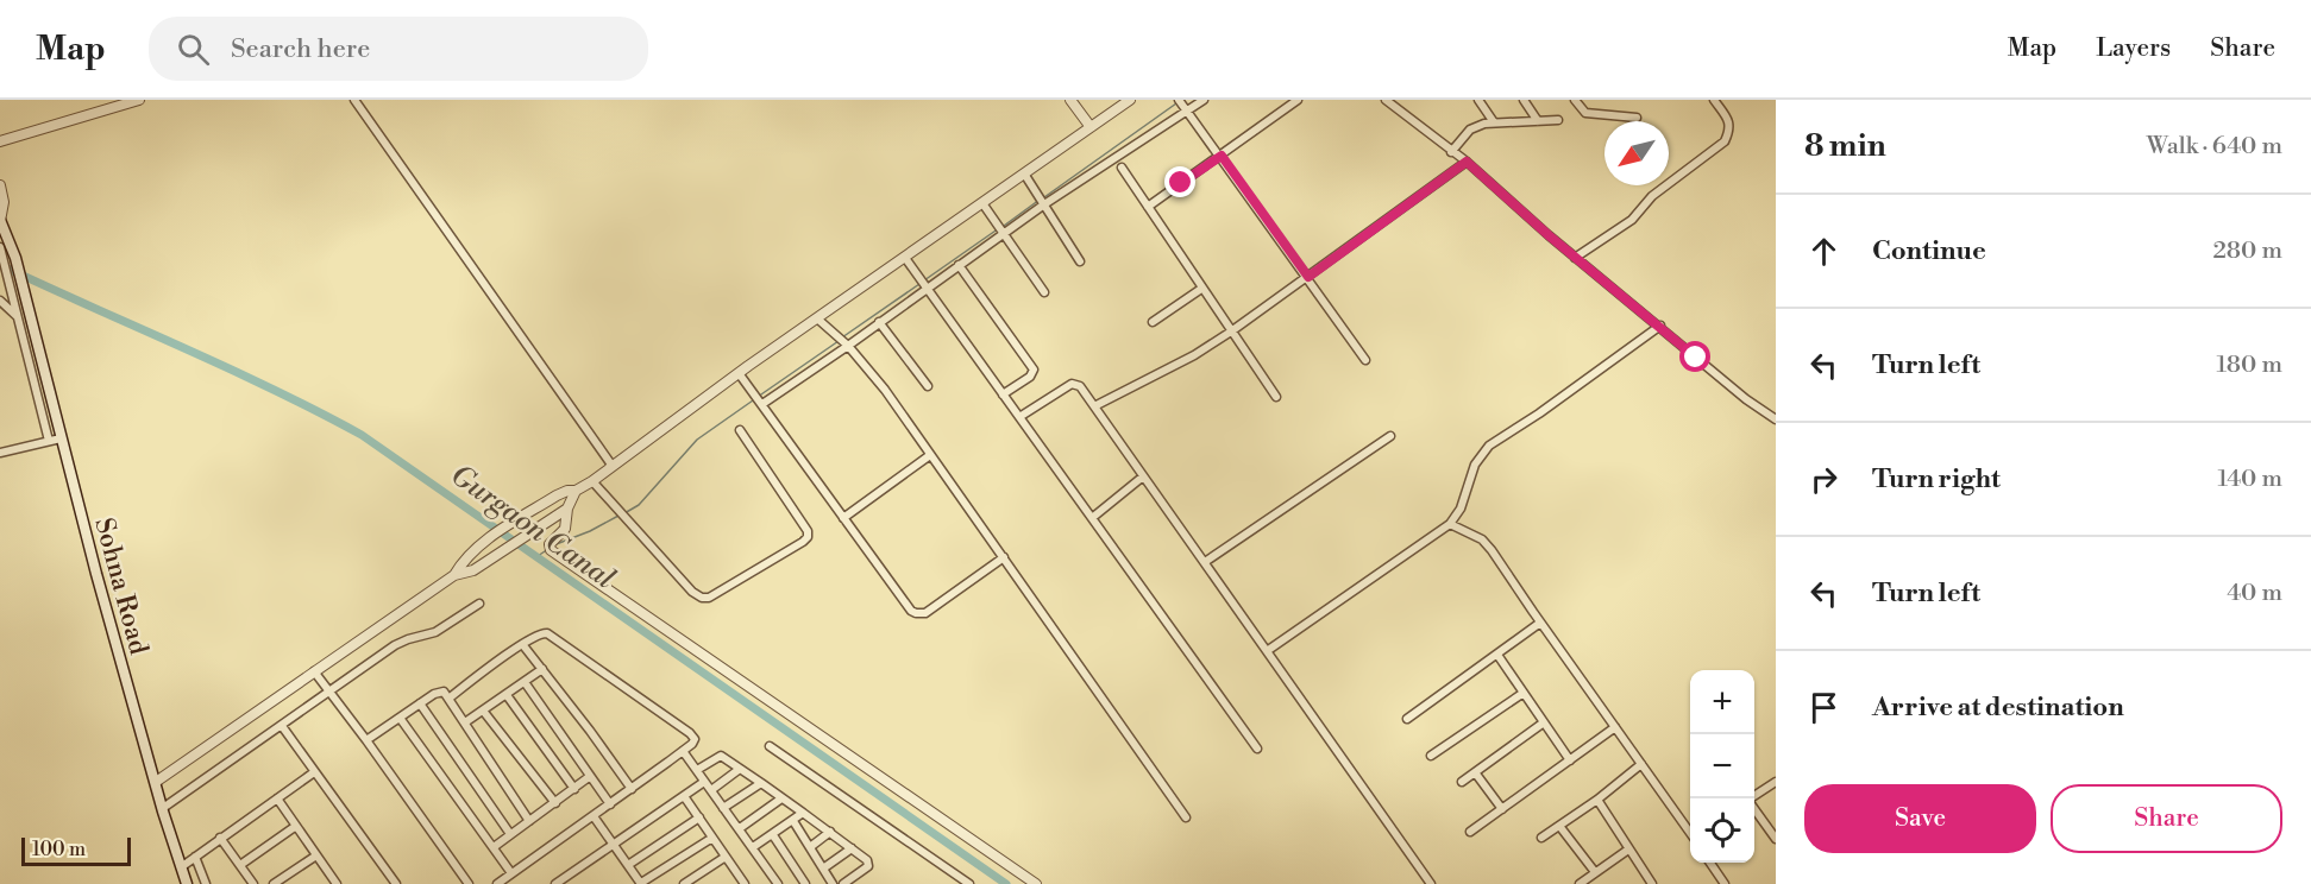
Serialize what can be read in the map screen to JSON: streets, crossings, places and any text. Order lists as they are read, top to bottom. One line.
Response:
{"streets":{"main road":["Sohna Road"]},"water":["Gurgaon Canal"],"scale_bar":"100 m","north":"bottom left","page":{"header":"Map","search":"Search here","nav":["Map","Layers","Share"],"heading":["8 min","Walk · 640 m"],"list":[["Continue","280 m"],["Turn left","180 m"],["Turn right","140 m"],["Turn left","40 m"],"Arrive at destination"],"map_buttons":["+","−"],"buttons":["Save","Share"],"scale":"100 m"}}
